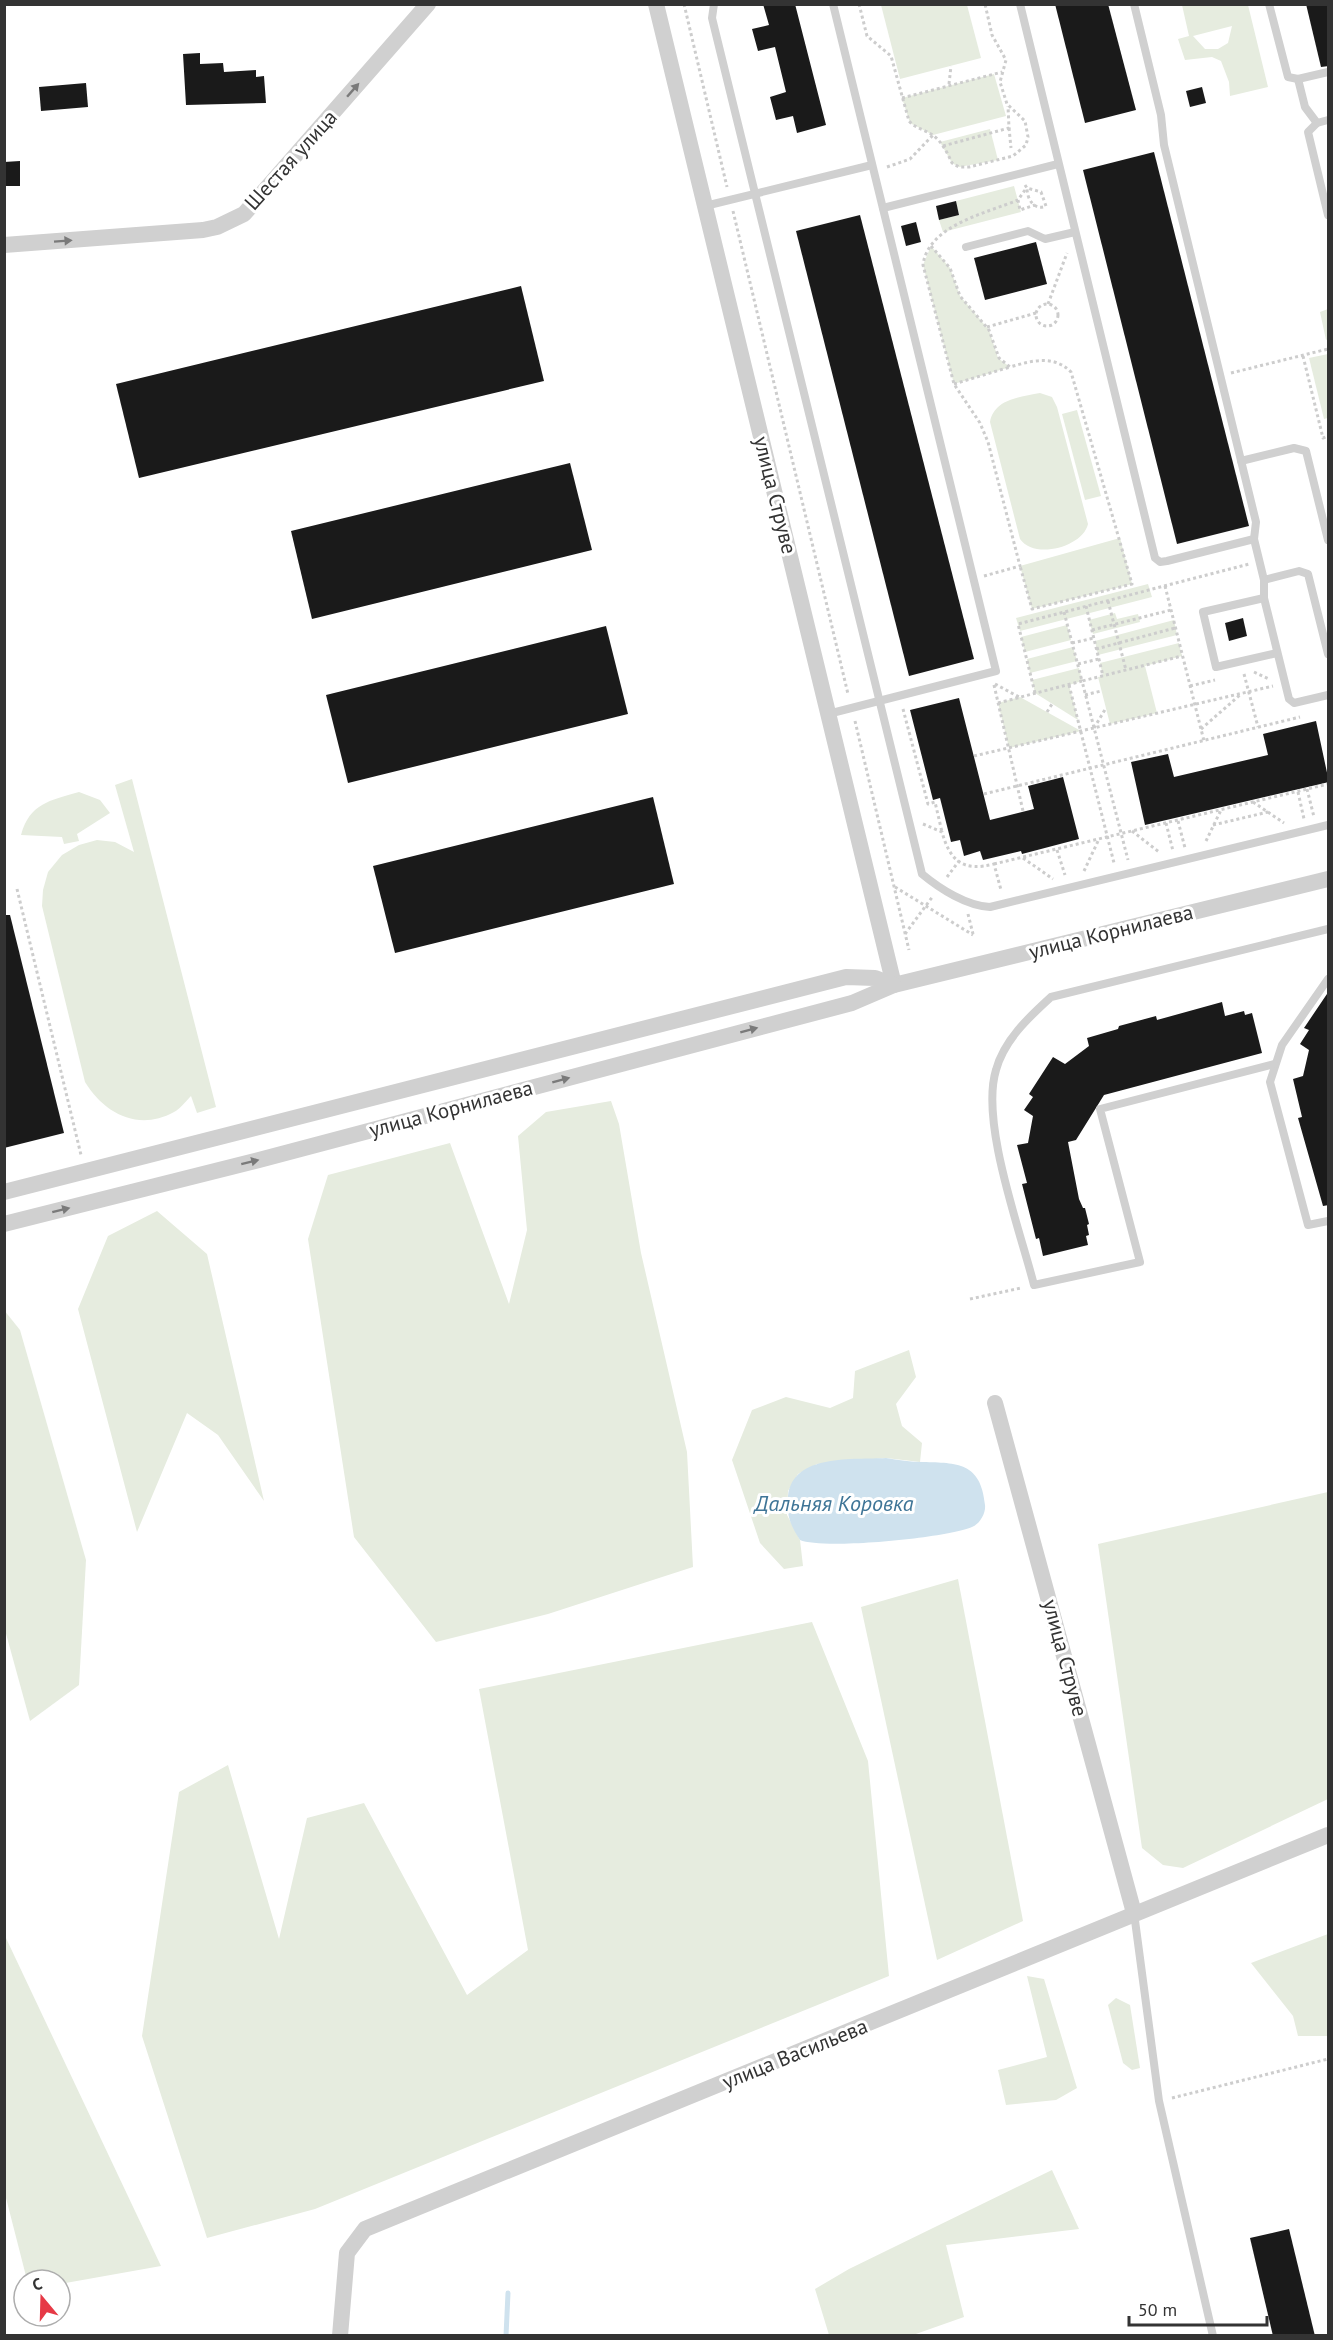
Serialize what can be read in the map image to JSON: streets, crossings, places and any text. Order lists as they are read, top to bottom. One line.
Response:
{"streets":{"street":["Шестая улица","улица Струве","улица Корнилаева","улица Васильева"]},"crossings":[["улица Струве","улица Корнилаева"],["улица Струве","улица Васильева"]],"one_way":["Шестая улица"],"water":["Дальняя Коровка"],"scale_bar":"50 m","north":"top"}
